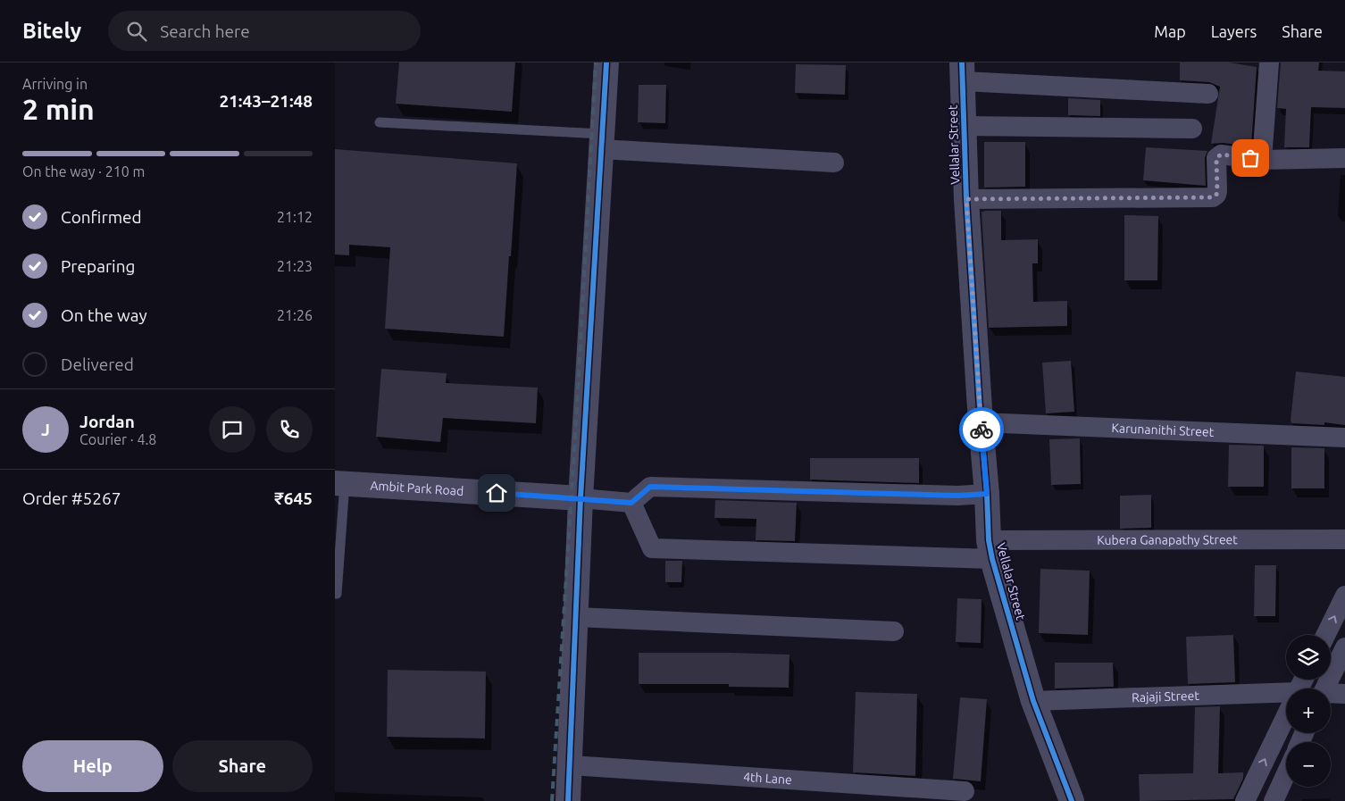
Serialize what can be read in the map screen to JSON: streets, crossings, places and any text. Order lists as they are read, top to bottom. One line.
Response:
{"streets":{"street":["Vellalar Street","Karunanithi Street","Ambit Park Road","Kubera Ganapathy Street","Rajaji Street","4th Lane"]},"crossings":[["Vellalar Street","Karunanithi Street"],["Vellalar Street","Kubera Ganapathy Street"],["Vellalar Street","Rajaji Street"]],"page":{"header":"Bitely","search":"Search here","nav":["Map","Layers","Share"],"heading":["2 min","Arriving in","21:43–21:48"],"panel":["Jordan","Courier · 4.8","Order #5267","₹645"],"bar":"On the way · 210 m","list":[["Confirmed","21:12"],["Preparing","21:23"],["On the way","21:26"],"Delivered"],"round":"J","map_buttons":["+","−"],"buttons":["Help","Share"]}}
